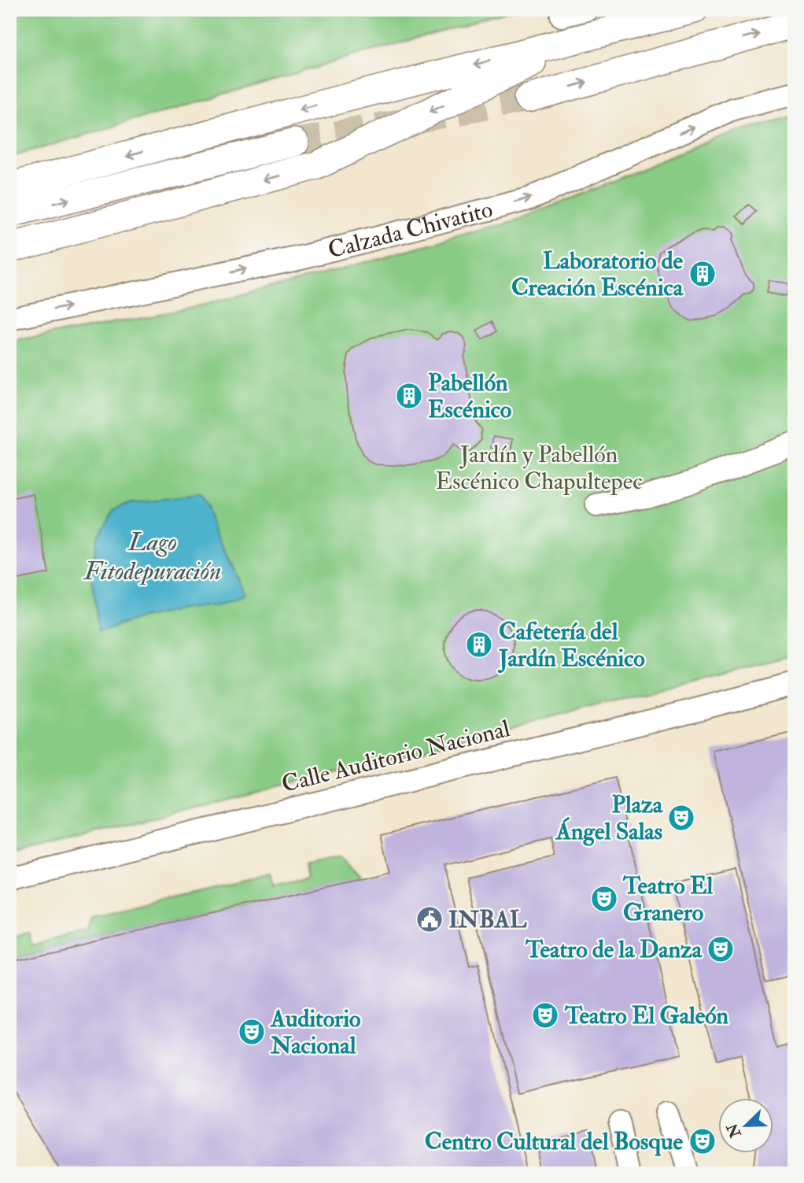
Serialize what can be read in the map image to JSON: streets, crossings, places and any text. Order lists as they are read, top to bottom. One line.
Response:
{"streets":{"street":["Calzada Chivatito","Calle Auditorio Nacional"]},"one_way":["Calzada Chivatito"],"water":["Lago Fitodepuración"],"parks":["Jardín y Pabellón Escénico Chapultepec"],"places":{"building":["Laboratorio de Creación Escénica","Pabellón Escénico","Cafetería del Jardín Escénico"],"theatre":["Plaza Ángel Salas","Teatro El Granero","Teatro de la Danza","Teatro El Galeón","Auditorio Nacional","Centro Cultural del Bosque"],"public building":["INBAL"]},"north":"bottom left"}
